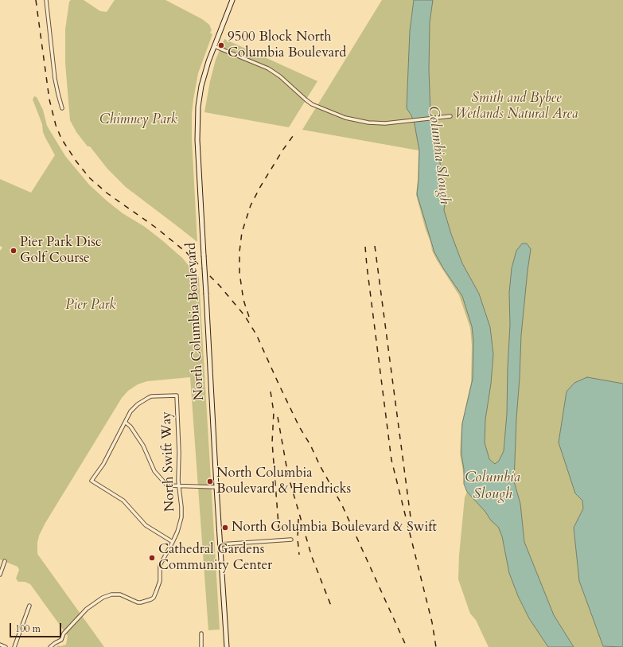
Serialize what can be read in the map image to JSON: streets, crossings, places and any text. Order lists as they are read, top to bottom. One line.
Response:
{"streets":{"main road":["North Columbia Boulevard"],"street":["North Swift Way"]},"water":["Columbia Slough"],"parks":["Smith and Bybee Wetlands Natural Area","Chimney Park","Pier Park"],"places":["9500 Block North Columbia Boulevard","Pier Park Disc Golf Course","North Columbia Boulevard & Hendricks","North Columbia Boulevard & Swift","Cathedral Gardens Community Center"],"scale_bar":"100 m"}
